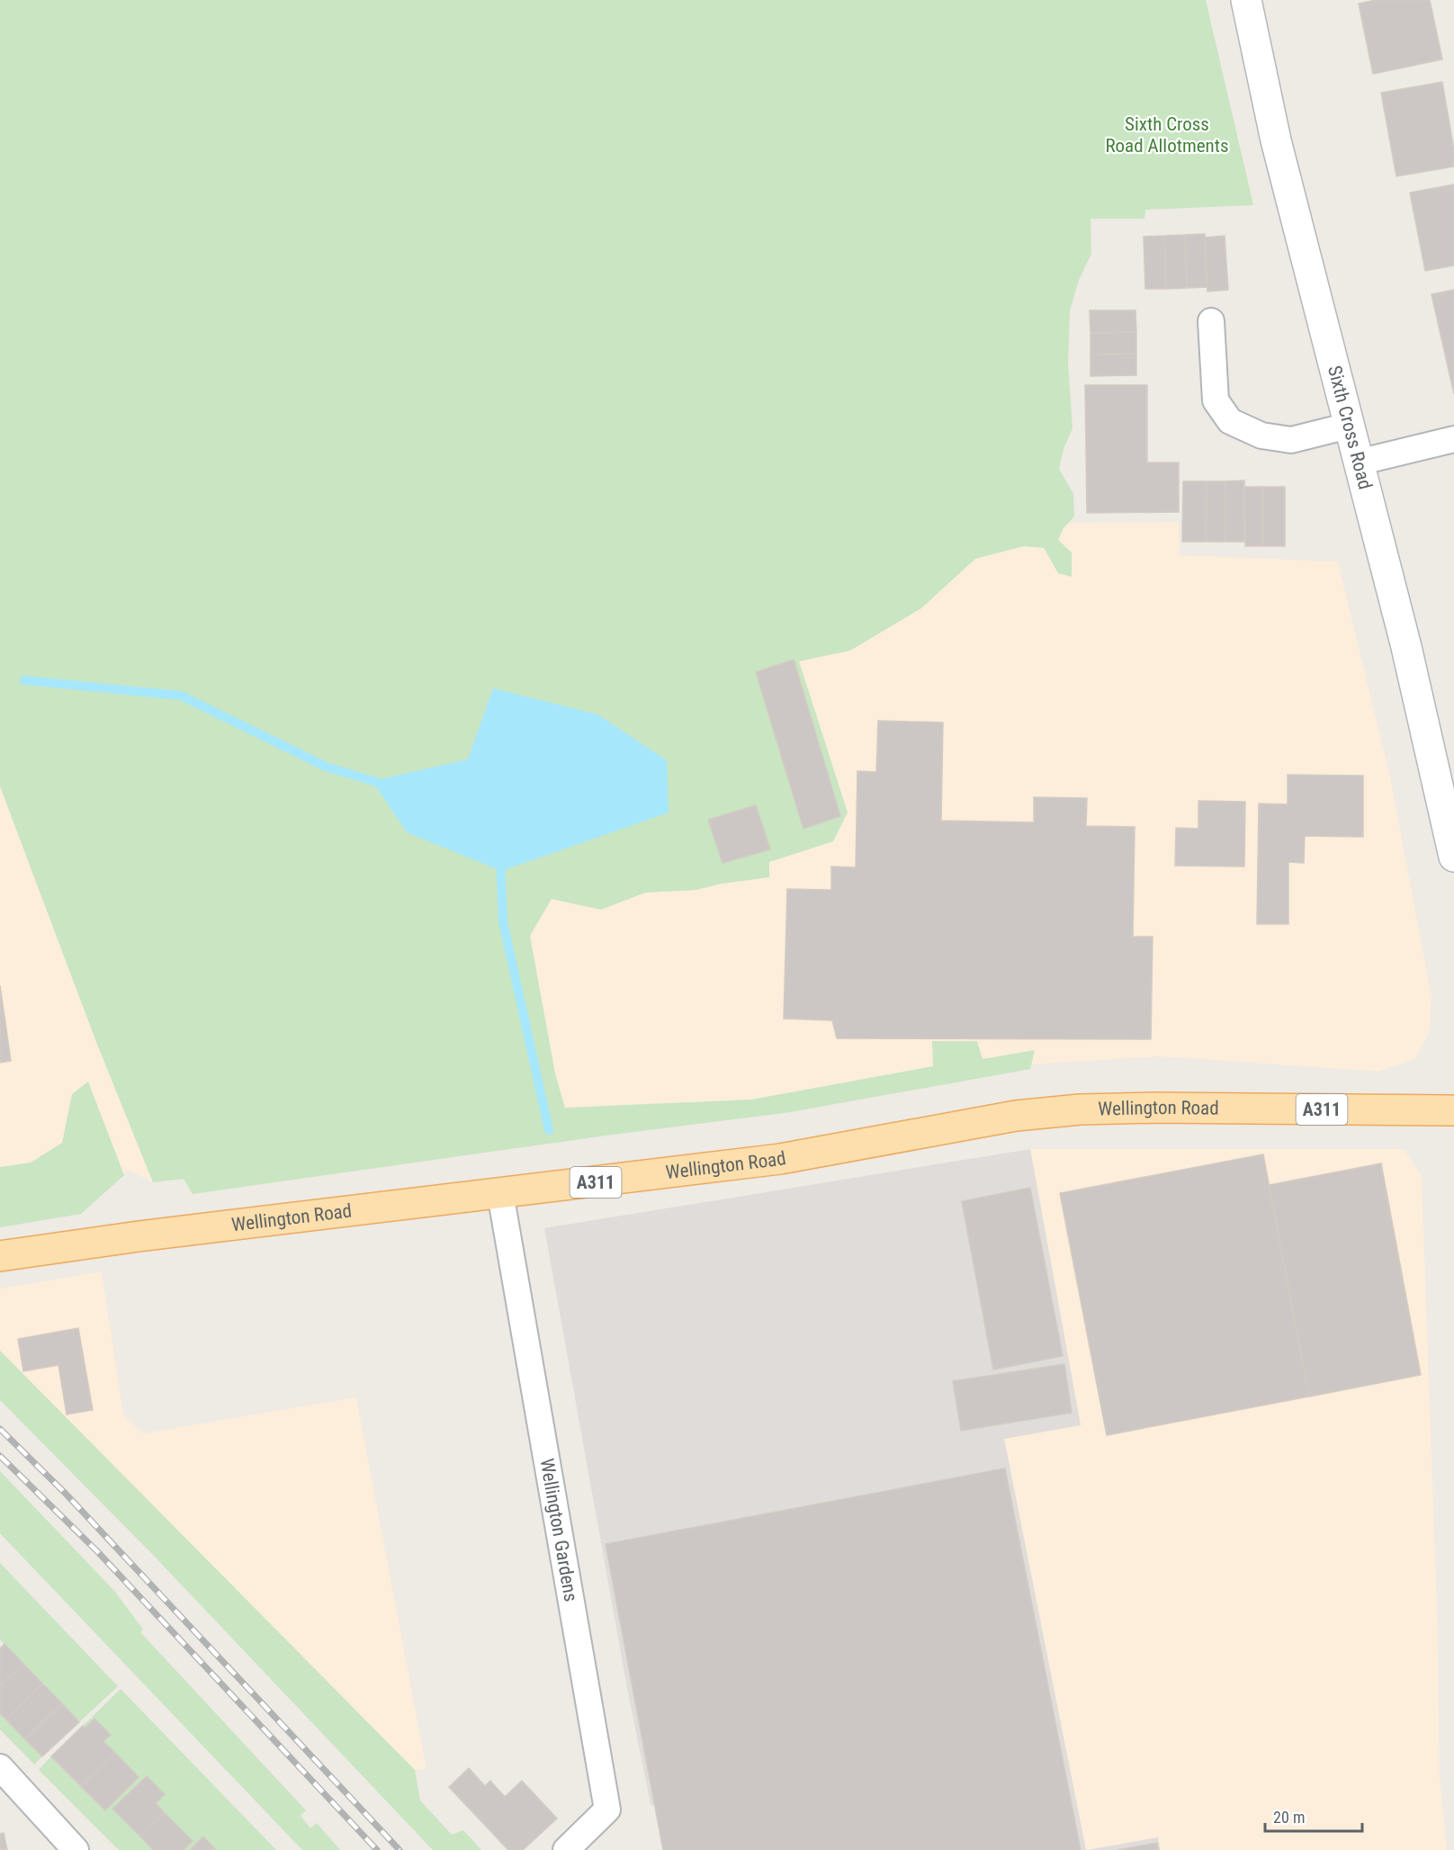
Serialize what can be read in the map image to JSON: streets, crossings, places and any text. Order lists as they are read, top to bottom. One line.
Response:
{"streets":{"main road":["Sixth Cross Road","Wellington Road","A311"],"street":["Wellington Gardens"]},"crossings":[["Wellington Road","Wellington Gardens"]],"parks":["Sixth Cross Road Allotments"],"scale_bar":"20 m"}
